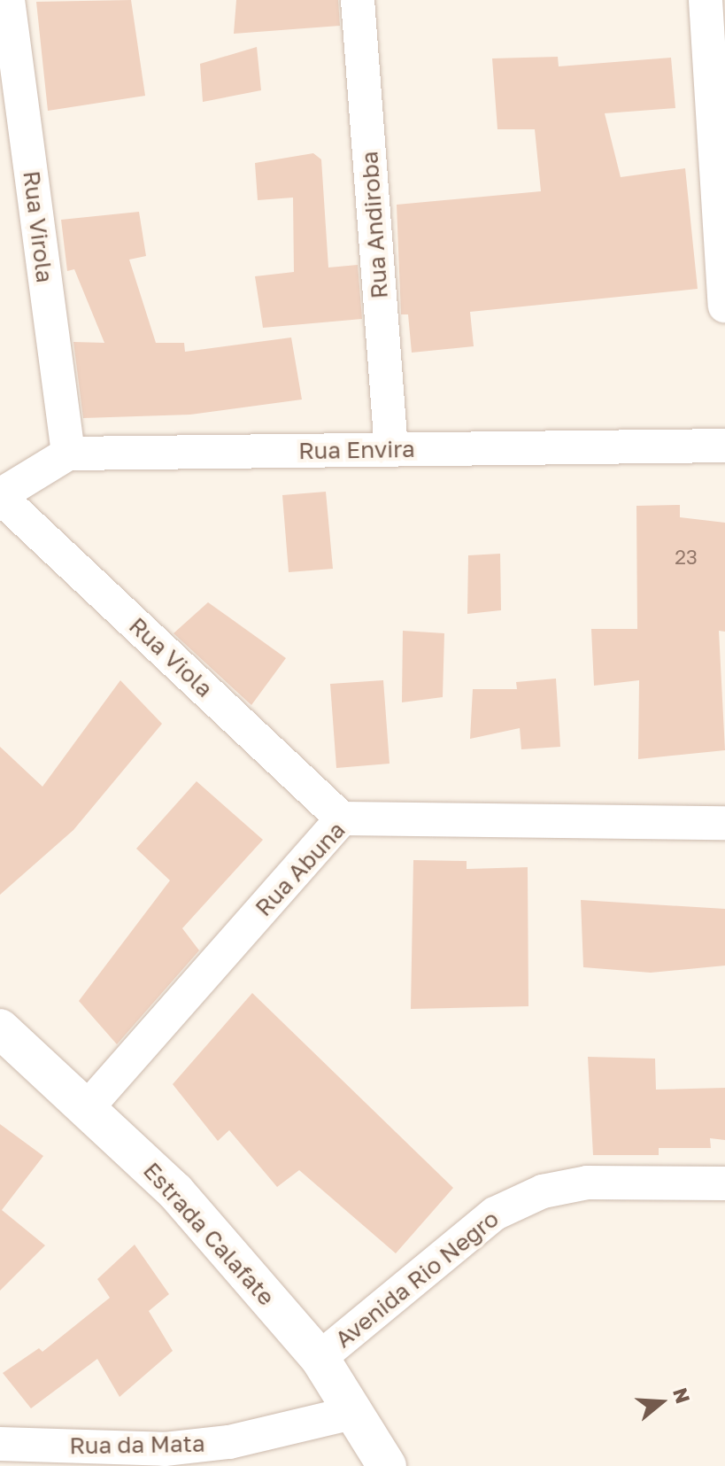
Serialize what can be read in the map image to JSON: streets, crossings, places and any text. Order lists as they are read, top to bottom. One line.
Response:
{"streets":{"street":["Rua Andiroba","Rua Virola","Rua Envira","Rua Viola","Rua Abuna","Estrada Calafate","Avenida Rio Negro","Rua da Mata"]},"crossings":[["Rua Andiroba","Rua Envira"],["Rua Virola","Rua Envira"],["Rua Viola","Rua Abuna"],["Rua Abuna","Estrada Calafate"],["Estrada Calafate","Avenida Rio Negro"],["Estrada Calafate","Rua da Mata"]],"house_numbers":["23"],"north":"right"}
